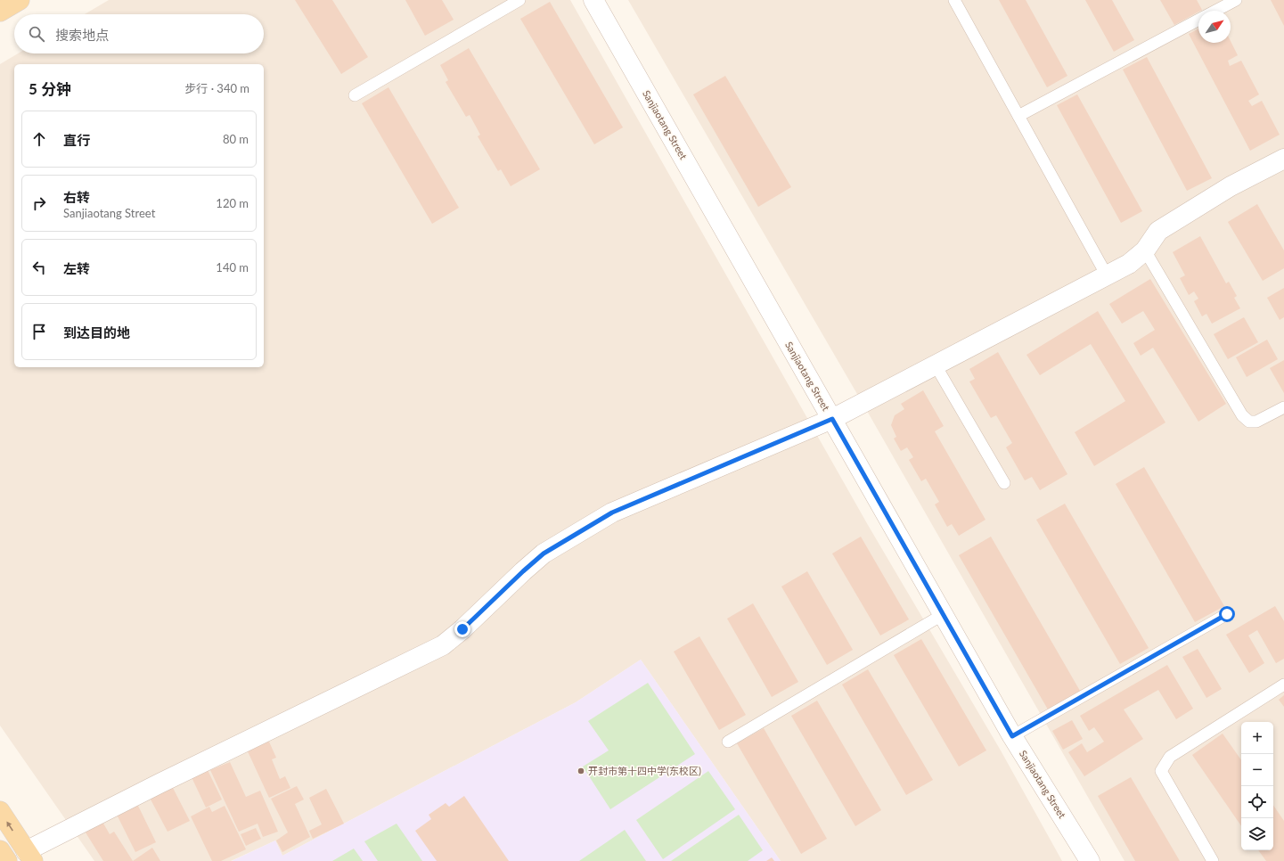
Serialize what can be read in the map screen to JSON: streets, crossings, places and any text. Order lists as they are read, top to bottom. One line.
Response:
{"streets":{"street":["Sanjiaotang Street"]},"places":["开封市第十四中学(东校区)"],"north":"top right","page":{"search":"搜索地点","heading":["5 分钟","步行 · 340 m"],"list":[["直行","80 m"],["右转","Sanjiaotang Street","120 m"],["左转","140 m"],"到达目的地"],"map_buttons":["+","−"]}}
